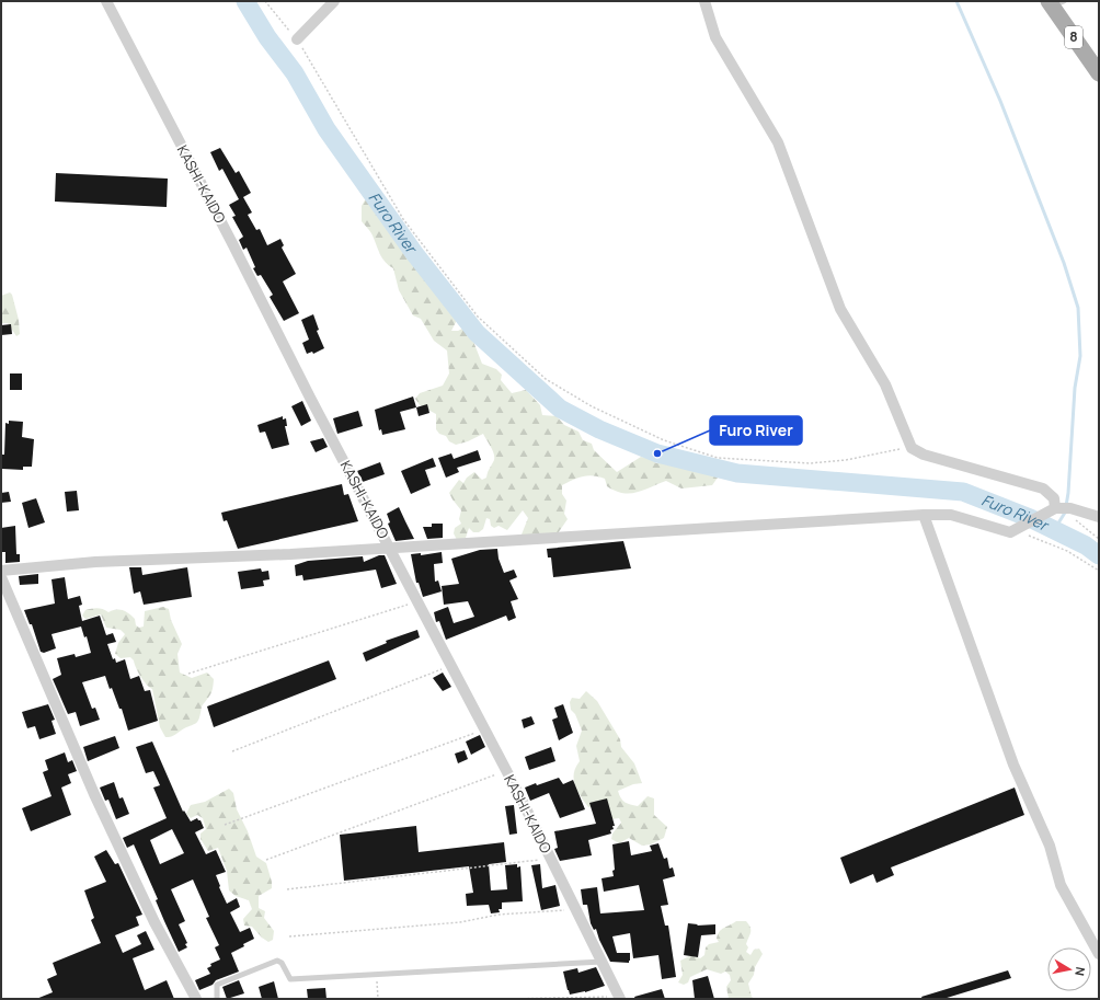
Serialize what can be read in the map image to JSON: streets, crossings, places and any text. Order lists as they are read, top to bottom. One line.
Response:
{"streets":{"main road":["8"],"street":["KASHI-KAIDO"]},"water":["Furo River"],"places":["Furo River"],"north":"right"}
